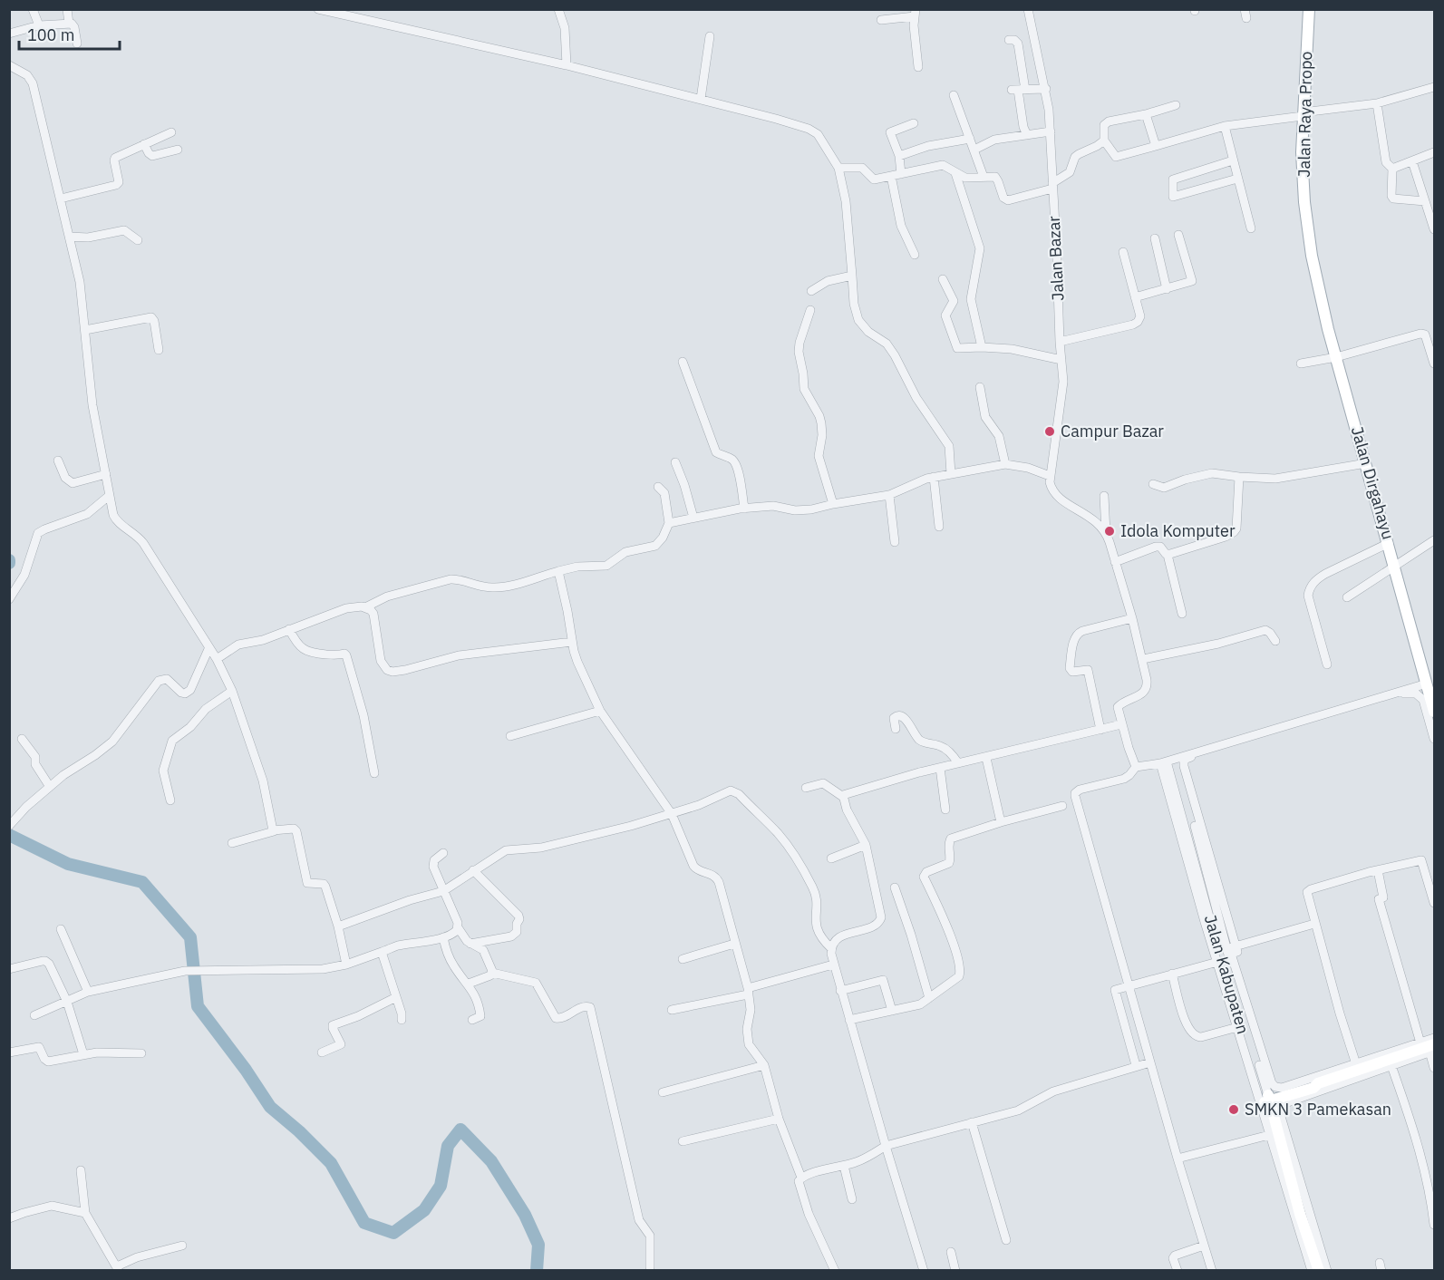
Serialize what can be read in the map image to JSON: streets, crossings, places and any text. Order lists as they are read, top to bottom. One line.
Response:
{"streets":{"main road":["Jalan Raya Propo","Jalan Dirgahayu","Jalan Kabupaten"],"street":["Jalan Bazar"]},"crossings":[["Jalan Raya Propo","Jalan Dirgahayu"]],"places":["Campur Bazar","Idola Komputer","SMKN 3 Pamekasan"],"scale_bar":"100 m"}
